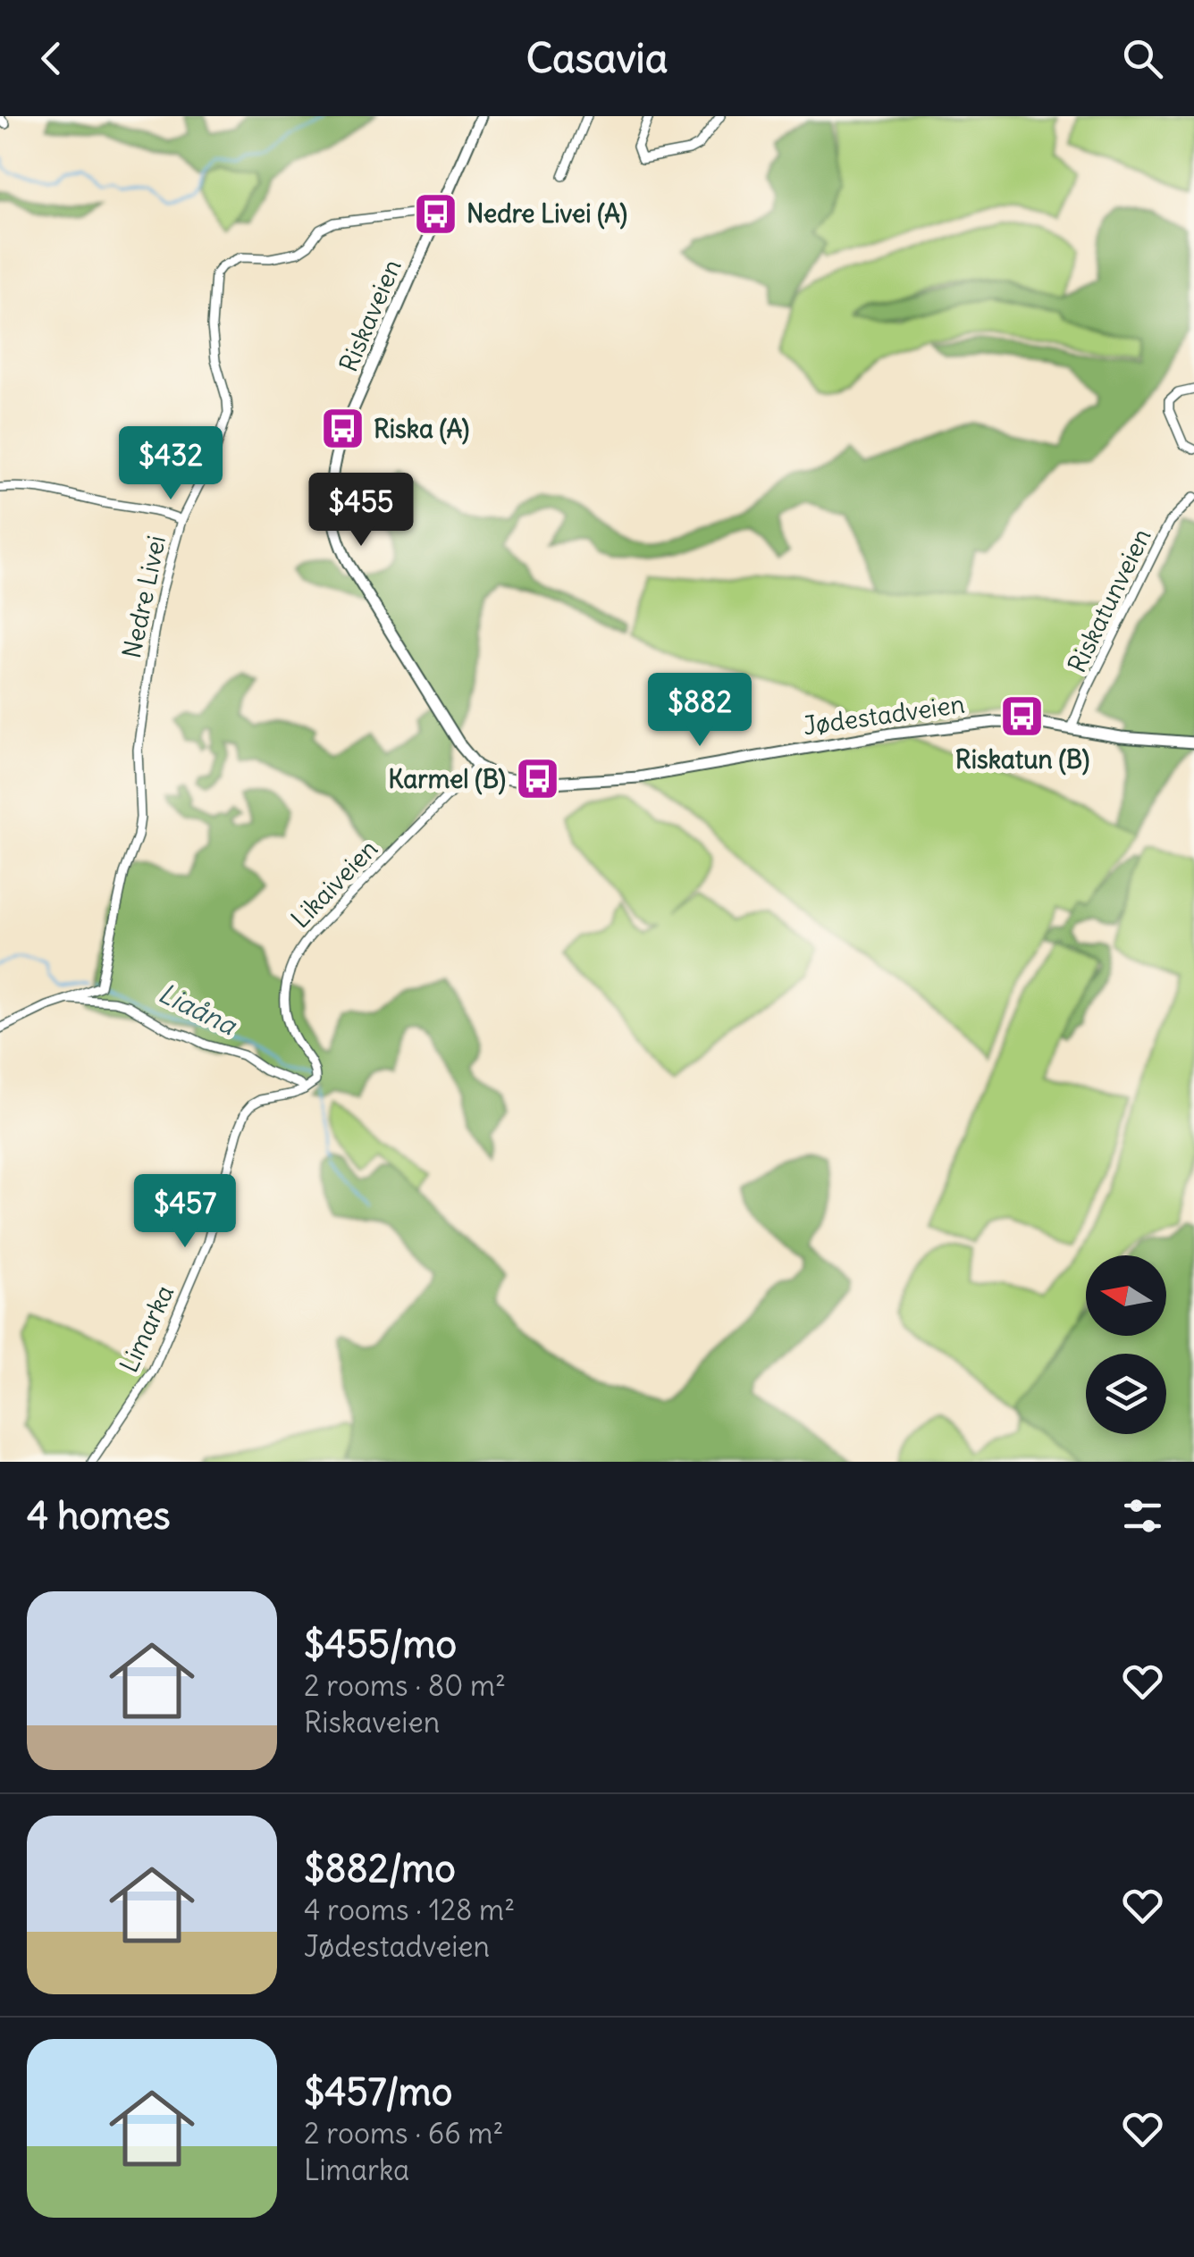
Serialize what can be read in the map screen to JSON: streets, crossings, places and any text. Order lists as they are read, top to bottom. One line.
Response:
{"streets":{"main road":["Riskaveien","Jødestadveien"],"street":["Nedre Livei","Riskatunveien","Likaiveien","Limarka"]},"crossings":[["Riskaveien","Nedre Livei"],["Riskaveien","Jødestadveien"],["Riskaveien","Likaiveien"],["Riskatunveien","Jødestadveien"],["Jødestadveien","Likaiveien"],["Likaiveien","Limarka"]],"water":["Liaåna"],"places":{"bus stop":["Nedre Livei (A)","Riska (A)","Riskatun (B)","Karmel (B)"]},"north":"left","page":{"header":"Casavia","price":["$432","$455","$882","$457"],"heading":"4 homes","list":[{"name":"$455/mo","note":"2 rooms · 80 m² · Riskaveien"},{"name":"$882/mo","note":"4 rooms · 128 m² · Jødestadveien"},{"name":"$457/mo","note":"2 rooms · 66 m² · Limarka"}]}}
